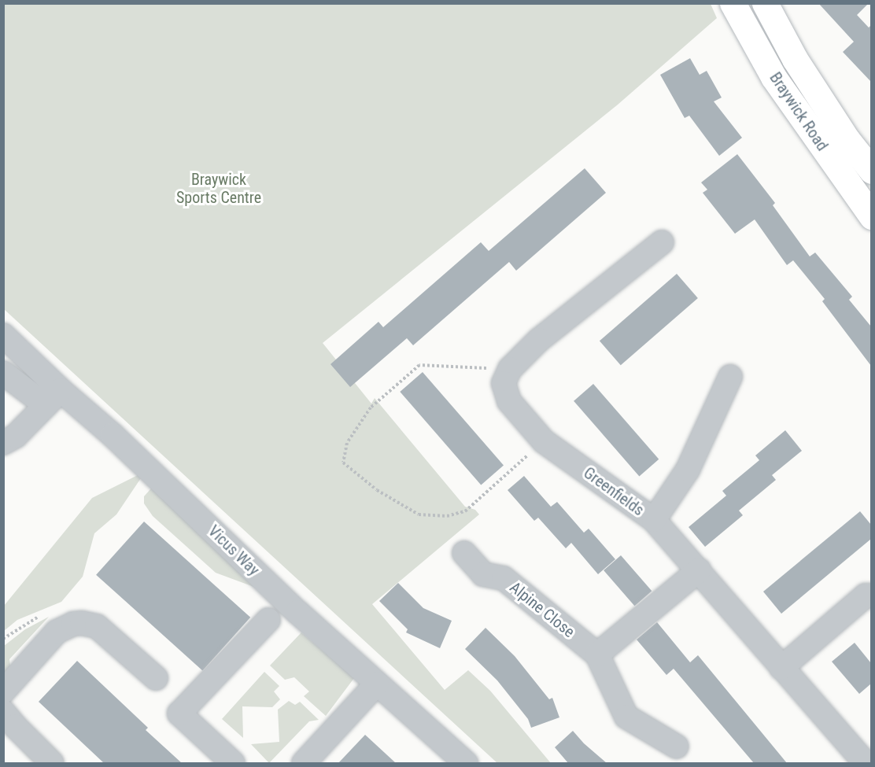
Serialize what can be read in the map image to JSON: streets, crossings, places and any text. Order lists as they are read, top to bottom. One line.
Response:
{"streets":{"main road":["Braywick Road"],"street":["Greenfields","Vicus Way","Alpine Close"]},"parks":["Braywick Sports Centre"]}
